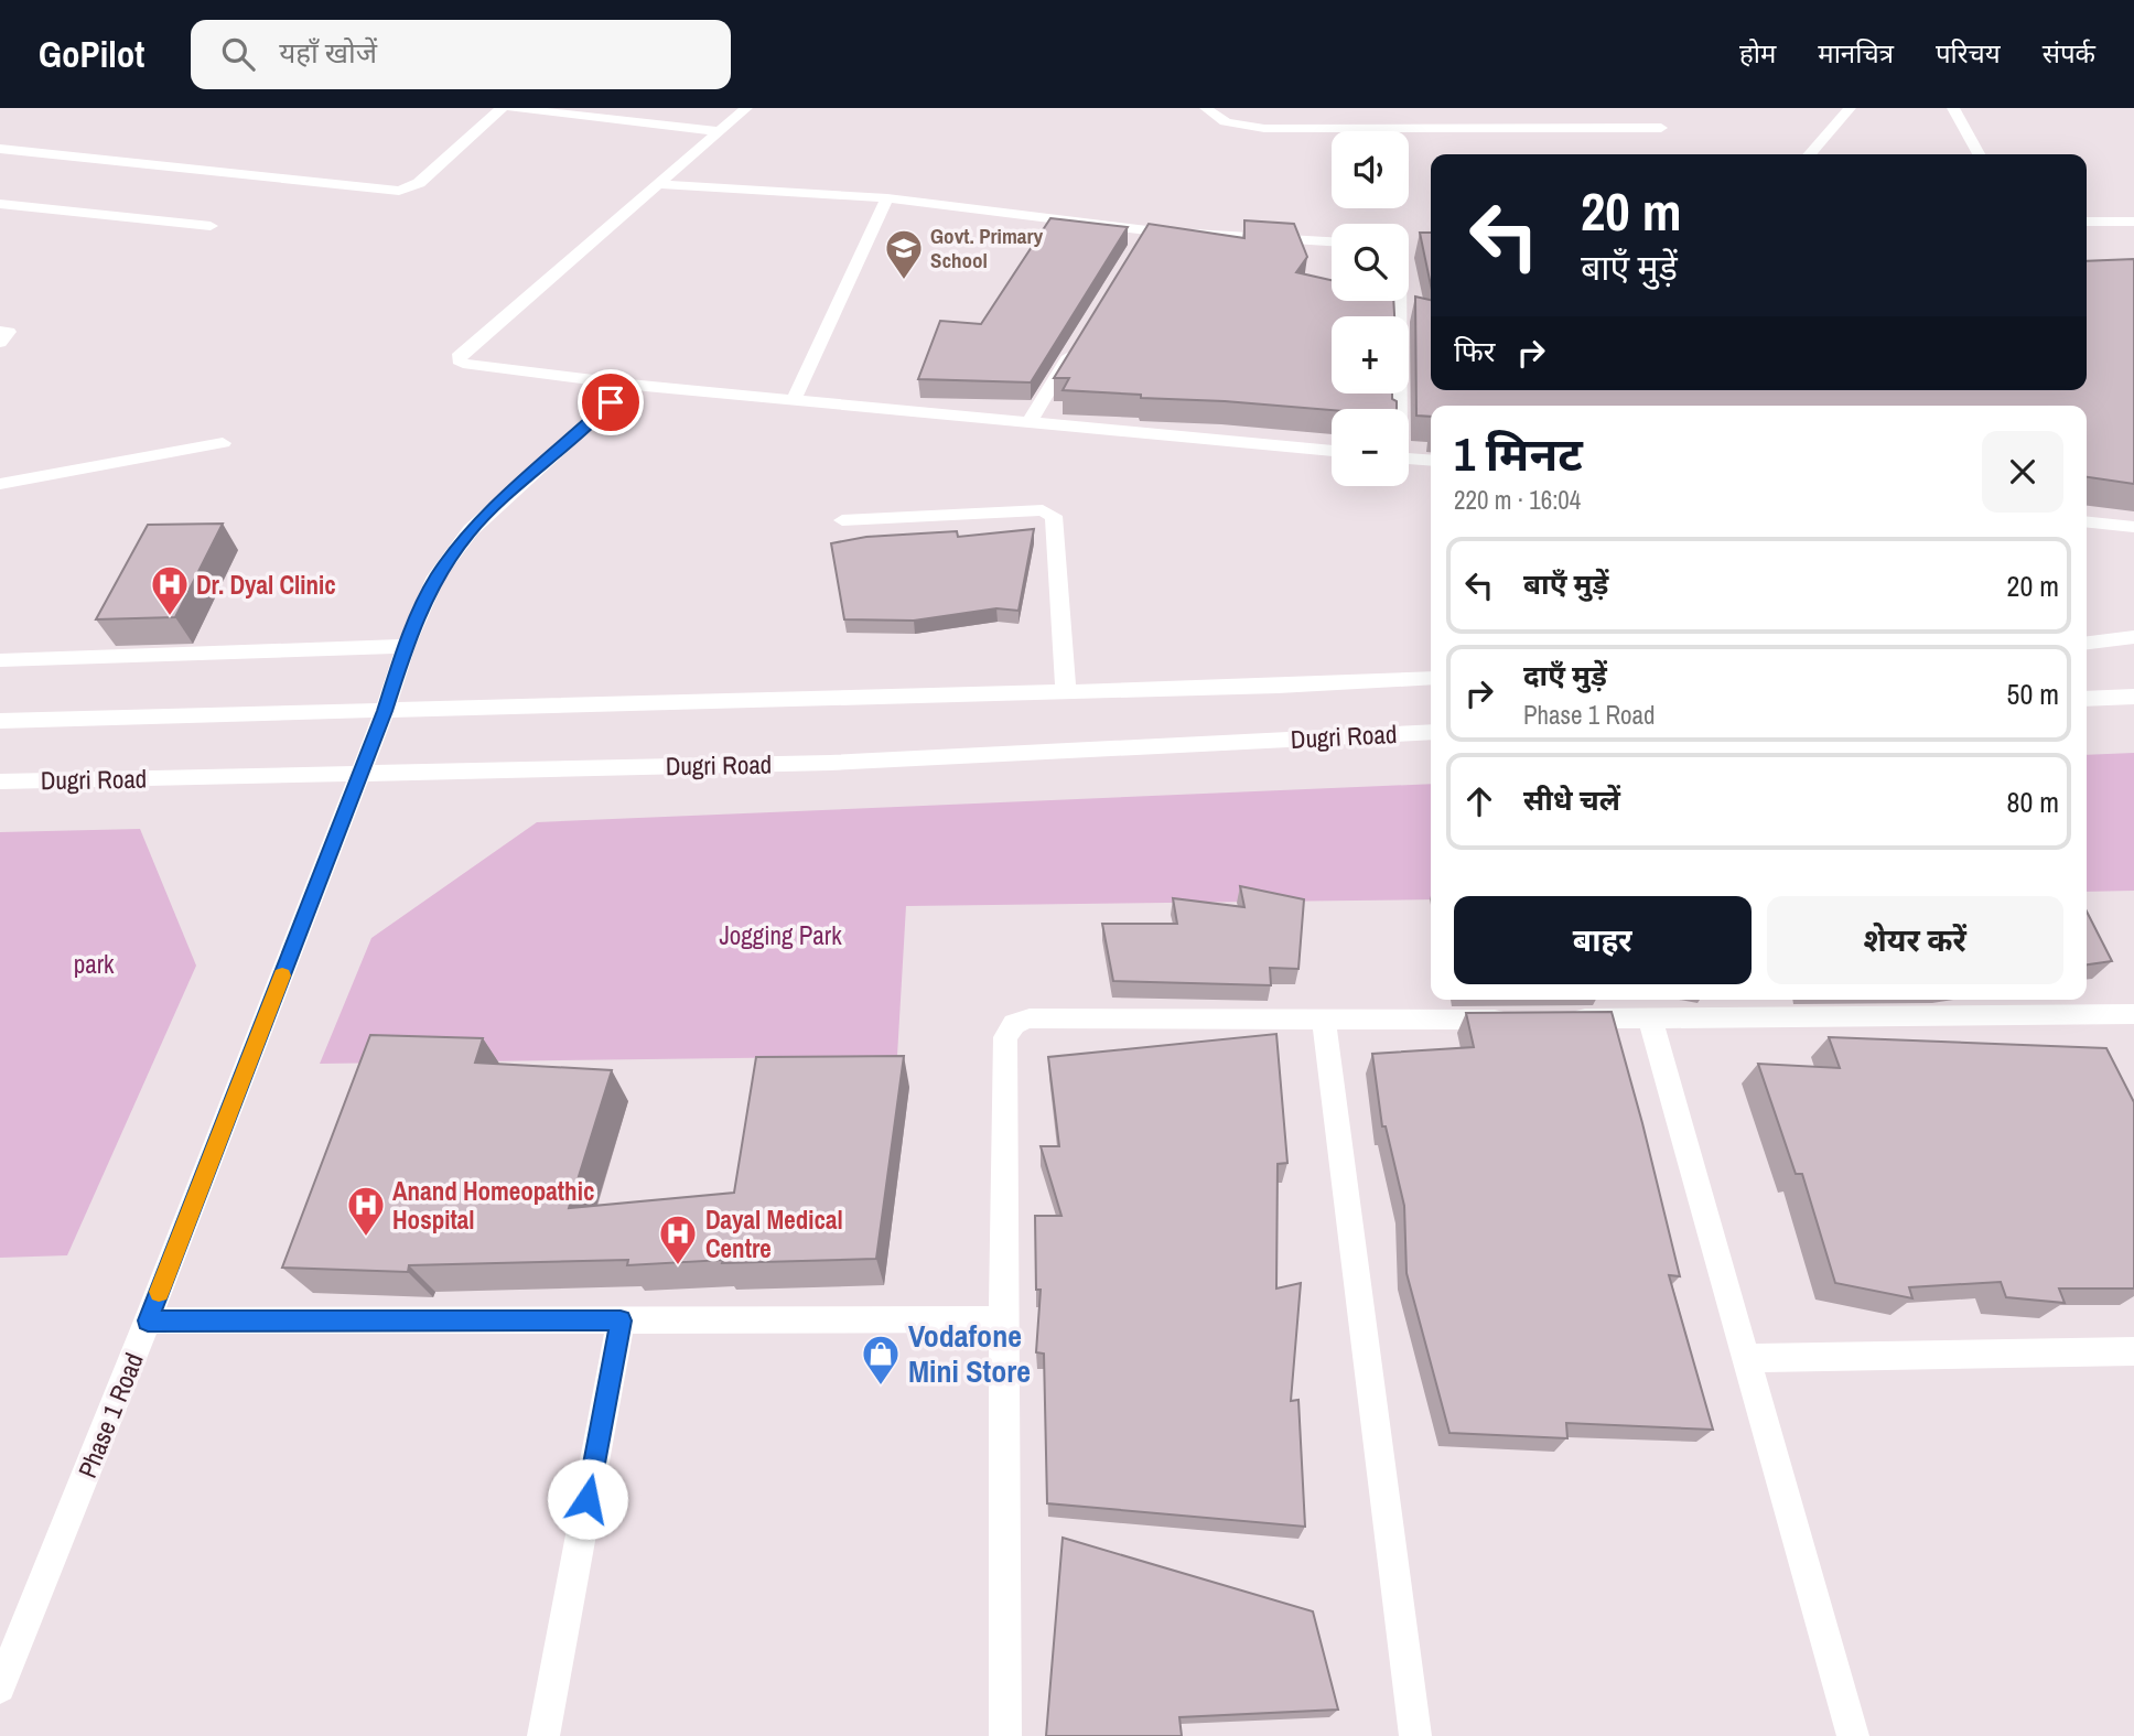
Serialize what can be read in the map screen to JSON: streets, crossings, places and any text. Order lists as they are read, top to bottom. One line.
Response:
{"streets":{"street":["Dugri Road","Phase 1 Road"]},"crossings":[["Dugri Road","Phase 1 Road"]],"parks":["Jogging Park","park"],"places":{"school or university":["Govt. Primary School"],"hospital":["Dr. Dyal Clinic","Anand Homeopathic Hospital","Dayal Medical Centre"],"shop":["Vodafone Mini Store"]},"page":{"header":"GoPilot","search":"यहाँ खोजें","nav":["होम","मानचित्र","परिचय","संपर्क"],"map_buttons":["+","−"],"turn":["20 m","बाएँ मुड़ें"],"then":"फिर","heading":["1 मिनट","220 m · 16:04"],"list":[{"name":"बाएँ मुड़ें","value":"20 m"},{"name":"दाएँ मुड़ें","note":"Phase 1 Road","value":"50 m"},{"name":"सीधे चलें","value":"80 m"}],"buttons":["बाहर","शेयर करें"]}}
